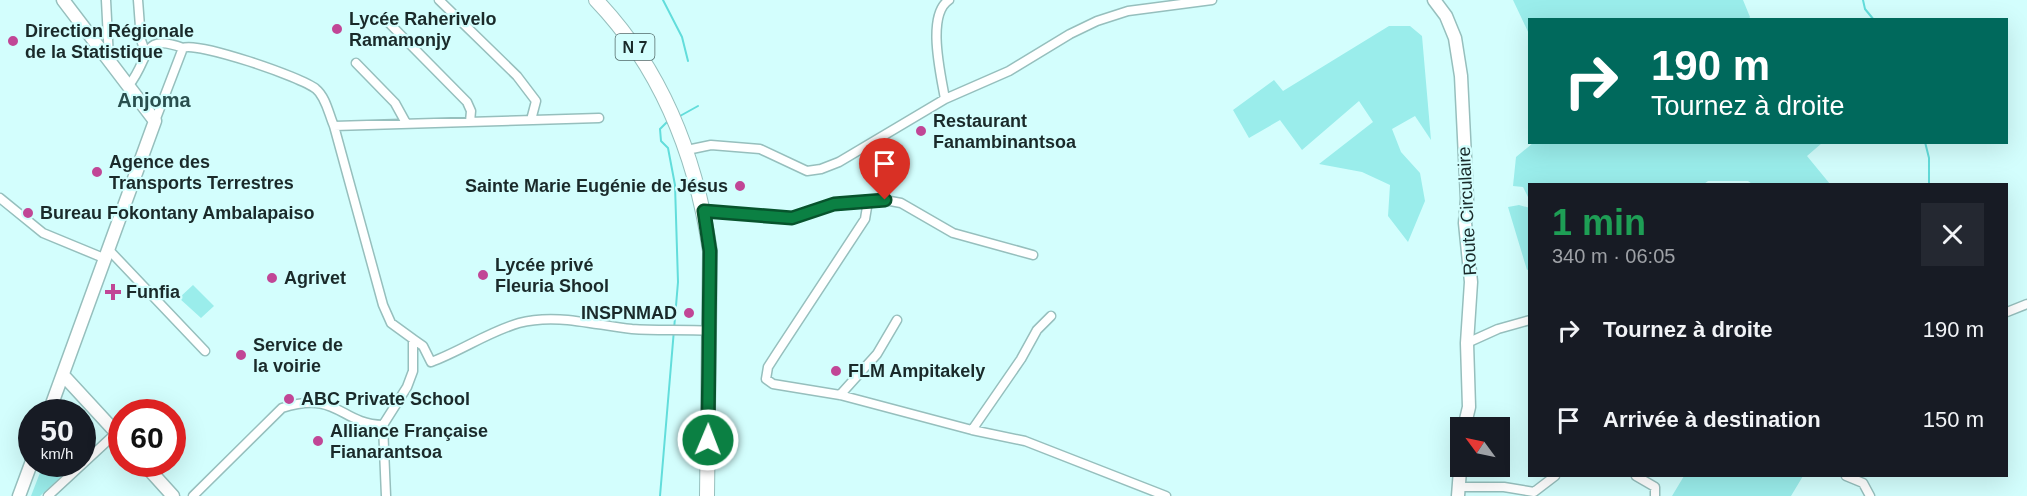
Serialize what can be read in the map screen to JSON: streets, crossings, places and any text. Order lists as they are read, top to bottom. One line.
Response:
{"streets":{"main road":["N 7"],"street":["Route Circulaire"]},"districts":["Anjoma"],"places":{"other":["Lycée Raherivelo Ramamonjy","Direction Régionale de la Statistique","Restaurant Fanambinantsoa","Agence des Transports Terrestres","Sainte Marie Eugénie de Jésus","Bureau Fokontany Ambalapaiso","Lycée privé Fleuria Shool","Agrivet","INSPNMAD","Service de la voirie","FLM Ampitakely","ABC Private School","Alliance Française Fianarantsoa"],"health":["Funfia"]},"north":"top left","page":{"turn":["190 m","Tournez à droite"],"heading":["1 min","340 m · 06:05"],"list":[{"name":"Tournez à droite","value":"190 m"},{"name":"Arrivée à destination","value":"150 m"}],"speed":"50 km/h","limit":"60"}}
